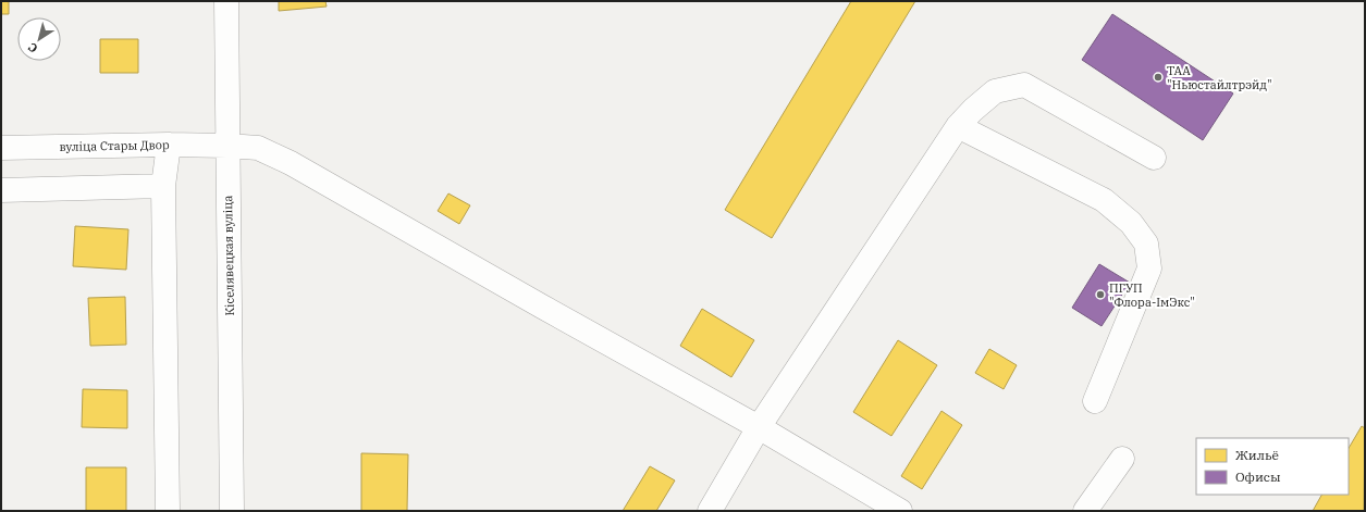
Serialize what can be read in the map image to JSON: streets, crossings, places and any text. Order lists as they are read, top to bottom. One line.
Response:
{"streets":{"street":["вуліца Стары Двор","Кіселявецкая вуліца"]},"crossings":[["вуліца Стары Двор","Кіселявецкая вуліца"]],"places":["ТАА \"Ньюстайлтрэйд\"","ПГУП \"Флора-ІмЭкс\""],"legend":["Жильё","Офисы"],"north":"bottom left"}
